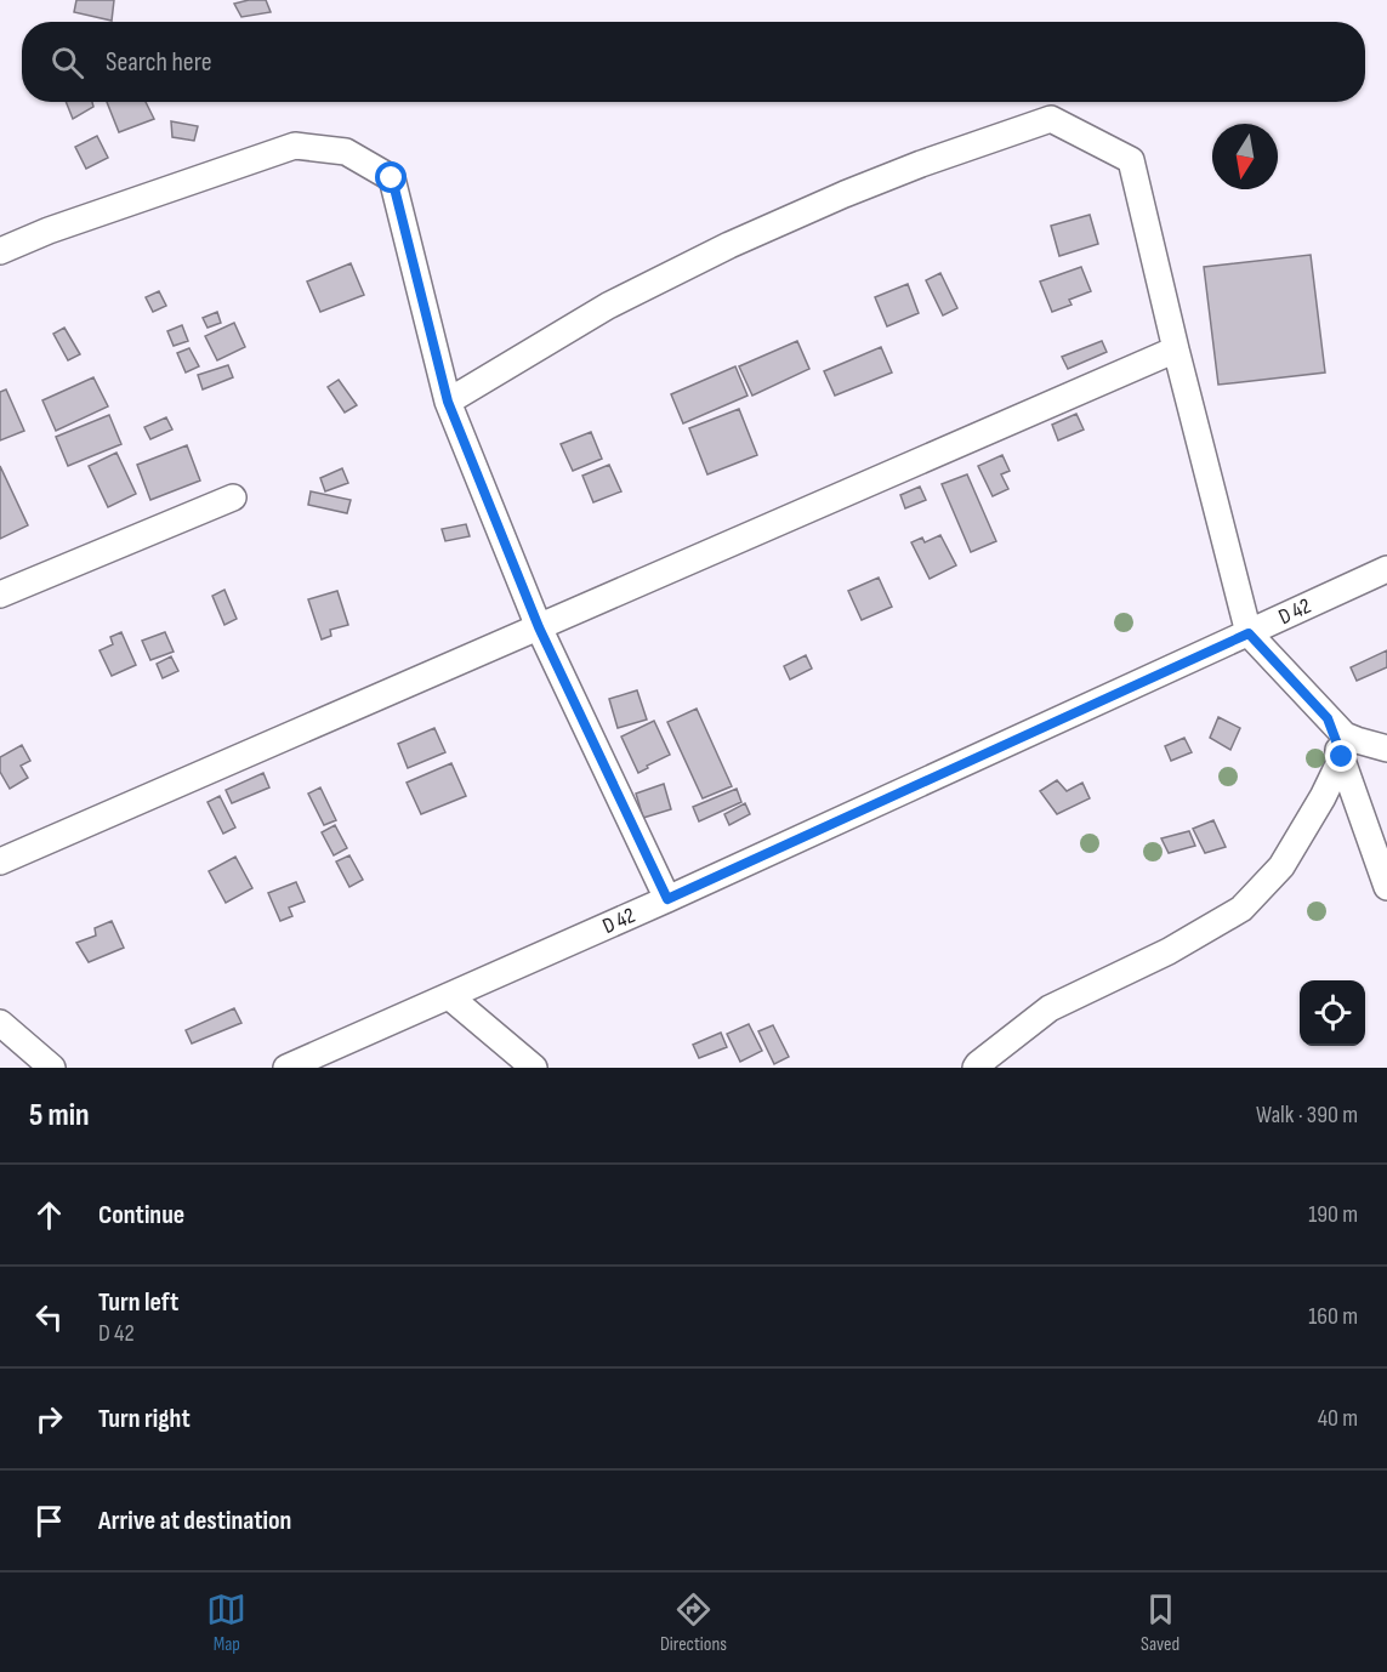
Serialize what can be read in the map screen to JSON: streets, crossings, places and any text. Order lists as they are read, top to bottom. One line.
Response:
{"streets":{"street":["D 42"]},"north":"bottom","page":{"search":"Search here","heading":["5 min","Walk · 390 m"],"list":[["Continue","190 m"],["Turn left","D 42","160 m"],["Turn right","40 m"],"Arrive at destination"],"nav":["Map","Directions","Saved"]}}
